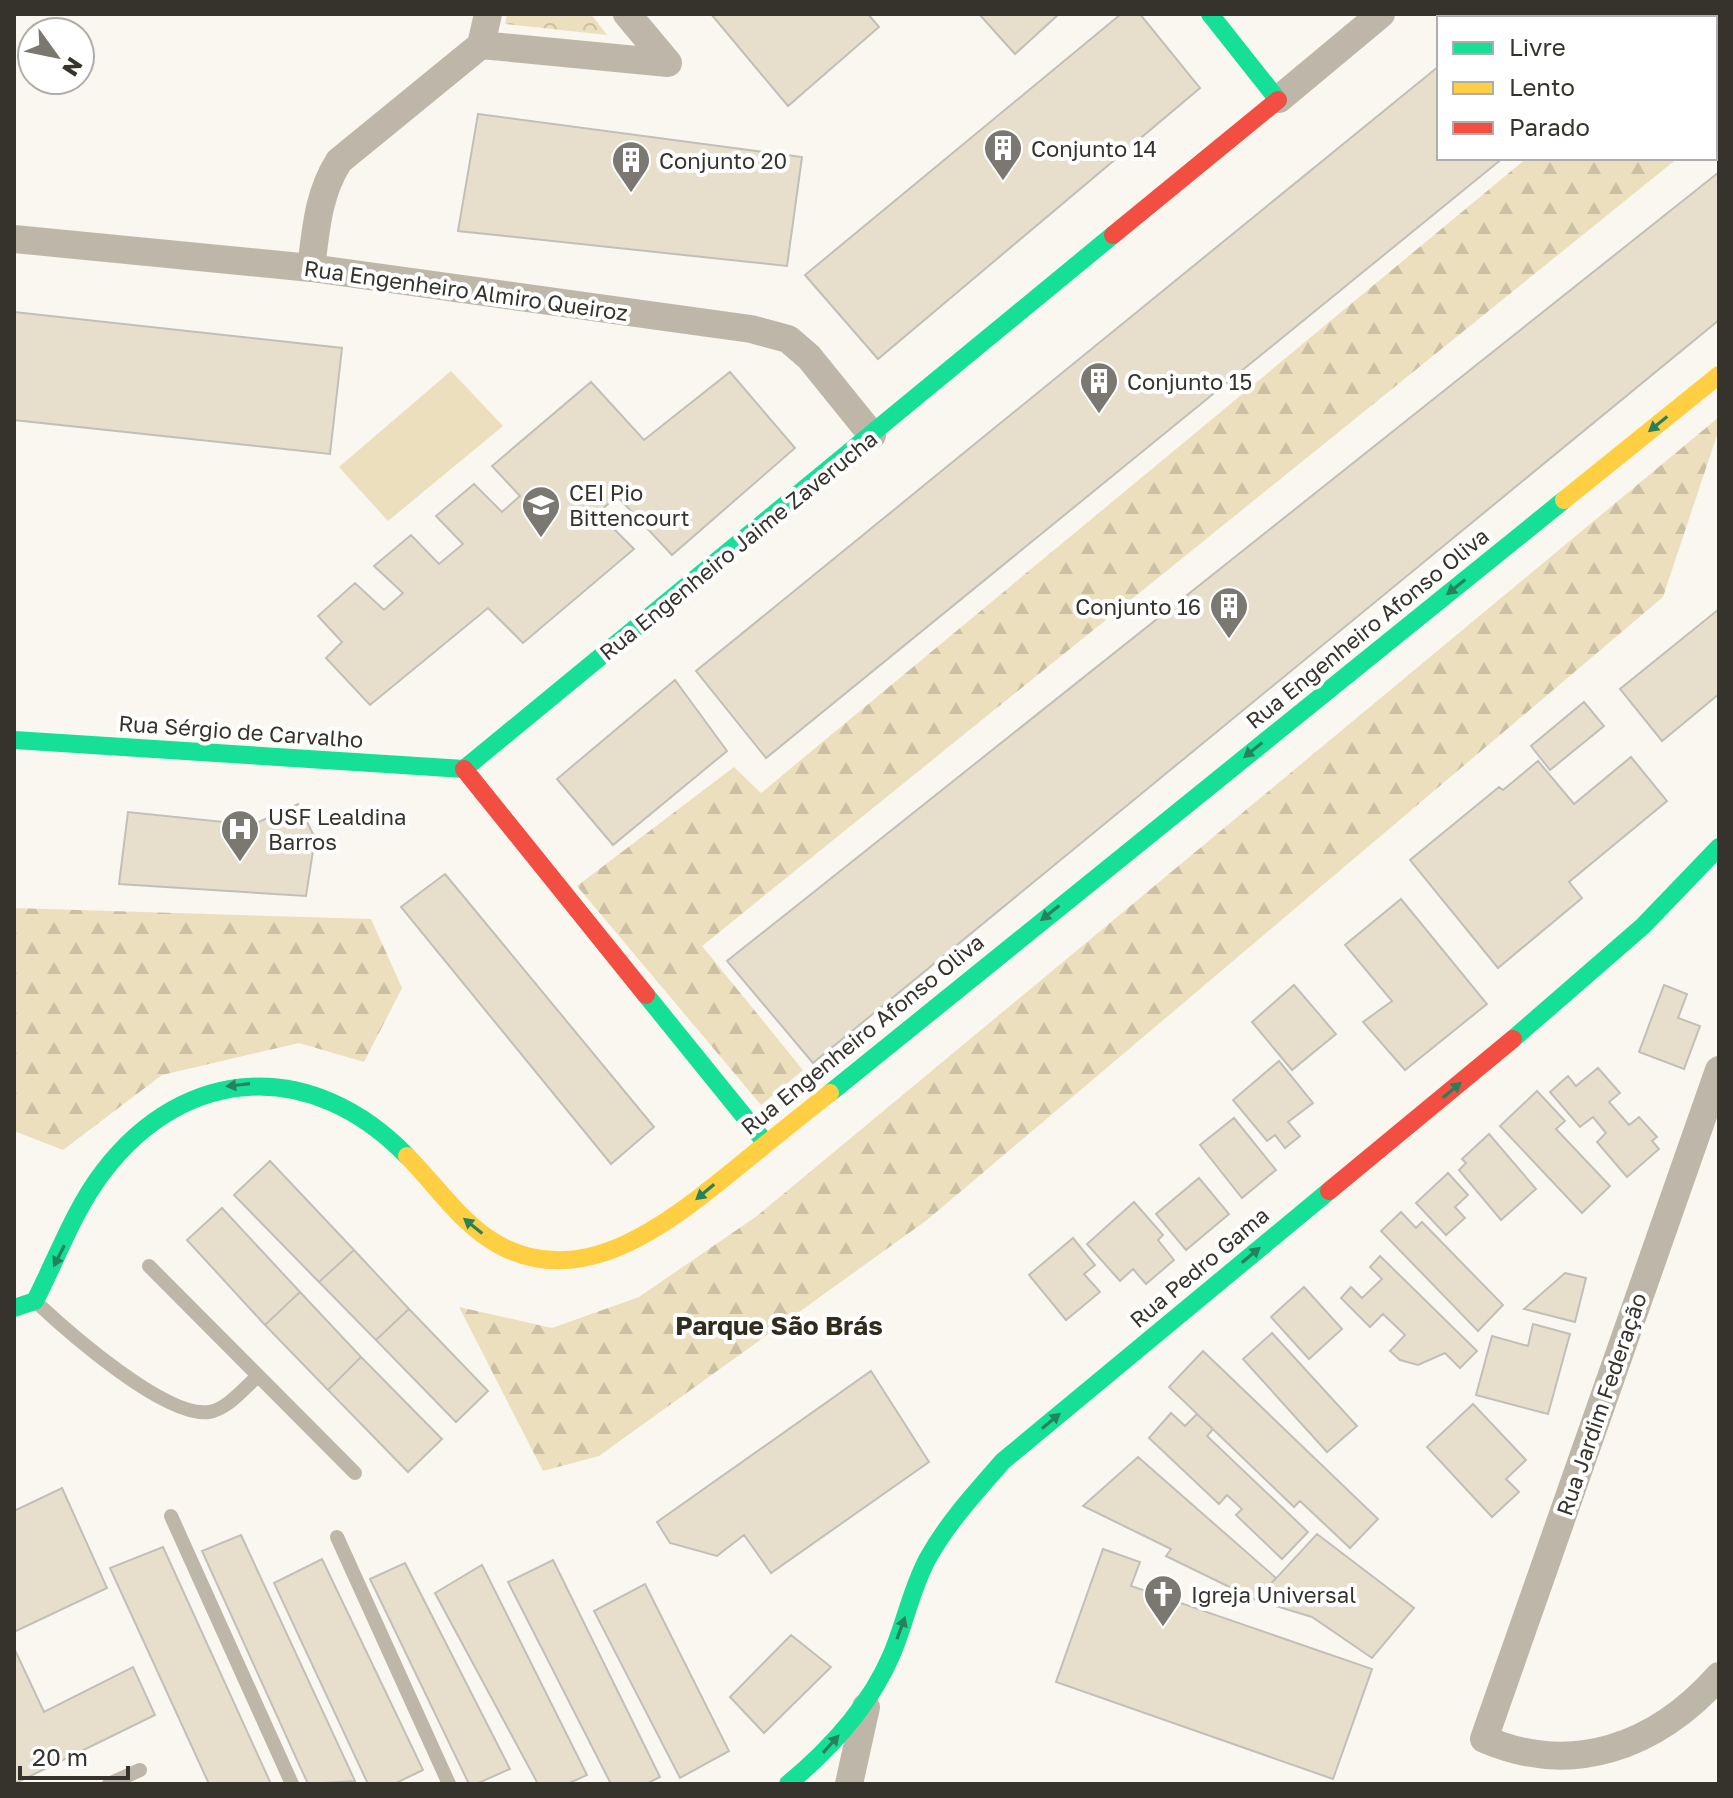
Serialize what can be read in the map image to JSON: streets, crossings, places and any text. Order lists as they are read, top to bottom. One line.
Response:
{"streets":{"street":["Rua Engenheiro Almiro Queiroz","Rua Engenheiro Jaime Zaverucha","Rua Engenheiro Afonso Oliva","Rua Sérgio de Carvalho","Rua Pedro Gama","Rua Jardim Federação"]},"crossings":[["Rua Engenheiro Almiro Queiroz","Rua Engenheiro Jaime Zaverucha"],["Rua Engenheiro Jaime Zaverucha","Rua Sérgio de Carvalho"]],"one_way":["Rua Engenheiro Afonso Oliva","Rua Pedro Gama"],"districts":["Parque São Brás"],"places":{"building":["Conjunto 14","Conjunto 20","Conjunto 15","Conjunto 16"],"school or university":["CEI Pio Bittencourt"],"hospital":["USF Lealdina Barros"],"church":["Igreja Universal"]},"legend":["Livre","Lento","Parado"],"scale_bar":"20 m","north":"bottom right"}
